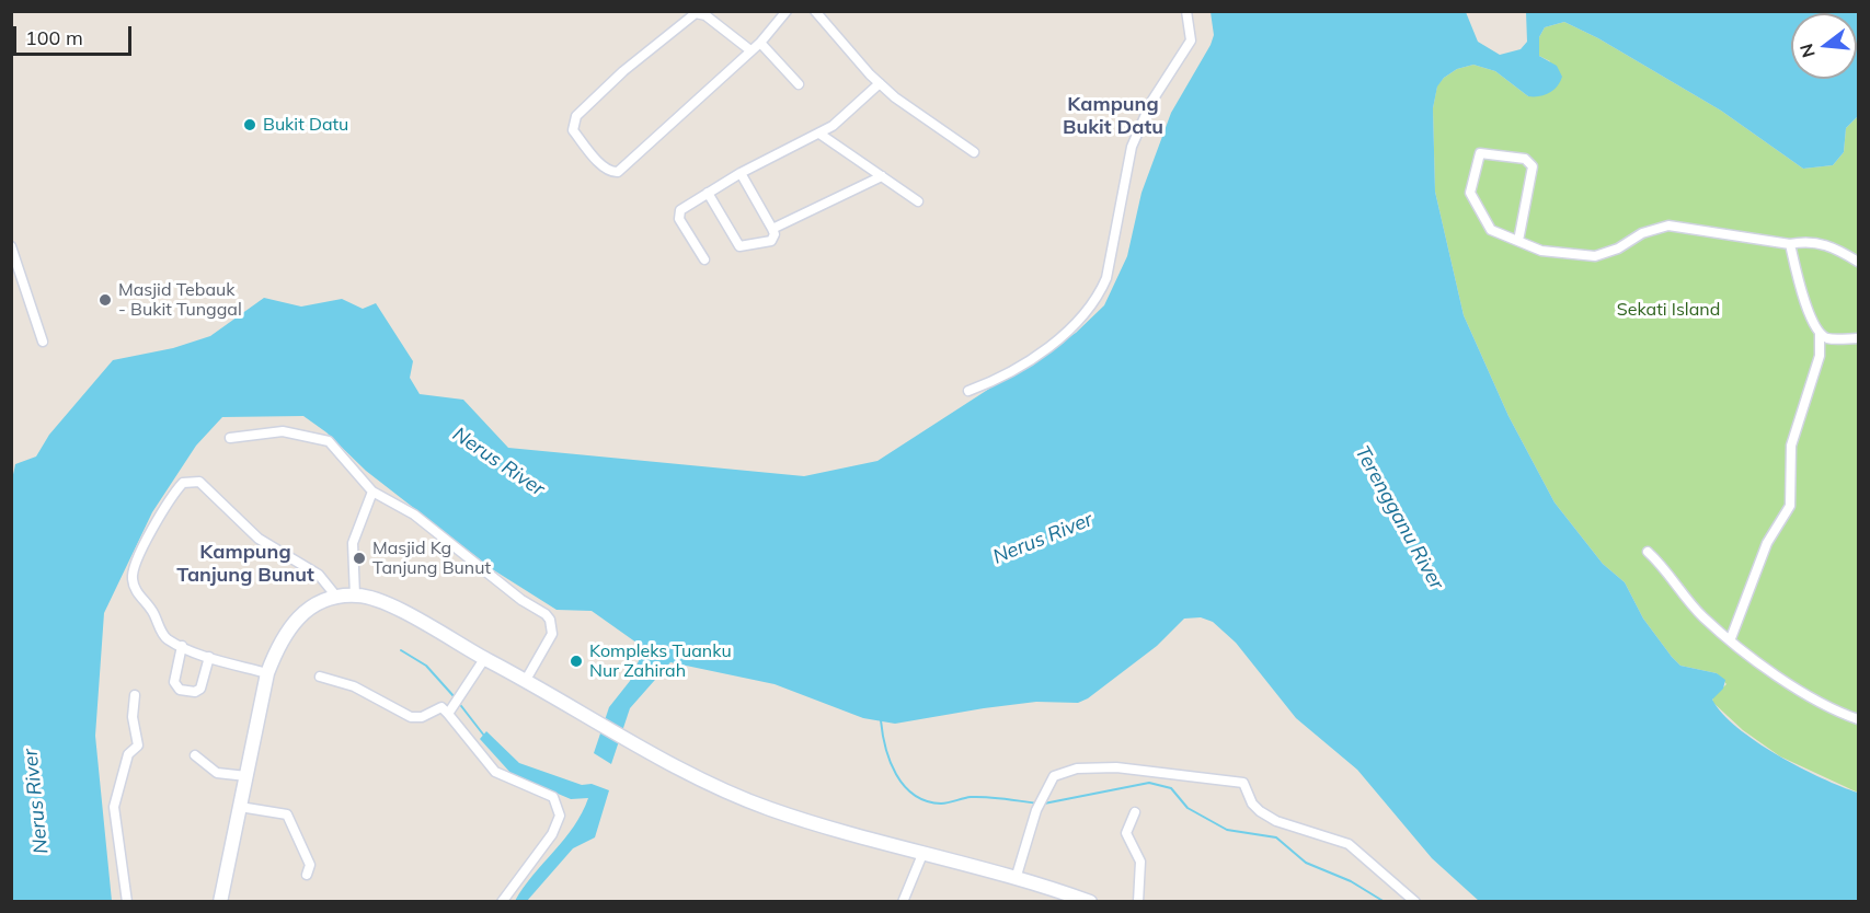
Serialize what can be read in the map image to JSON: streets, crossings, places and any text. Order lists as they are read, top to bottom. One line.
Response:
{"districts":["Kampung Bukit Datu","Kampung Tanjung Bunut"],"water":["Nerus River","Terengganu River"],"parks":["Sekati Island"],"places":["Bukit Datu","Masjid Tebauk - Bukit Tunggal","Masjid Kg Tanjung Bunut","Kompleks Tuanku Nur Zahirah"],"scale_bar":"100 m","north":"left"}
